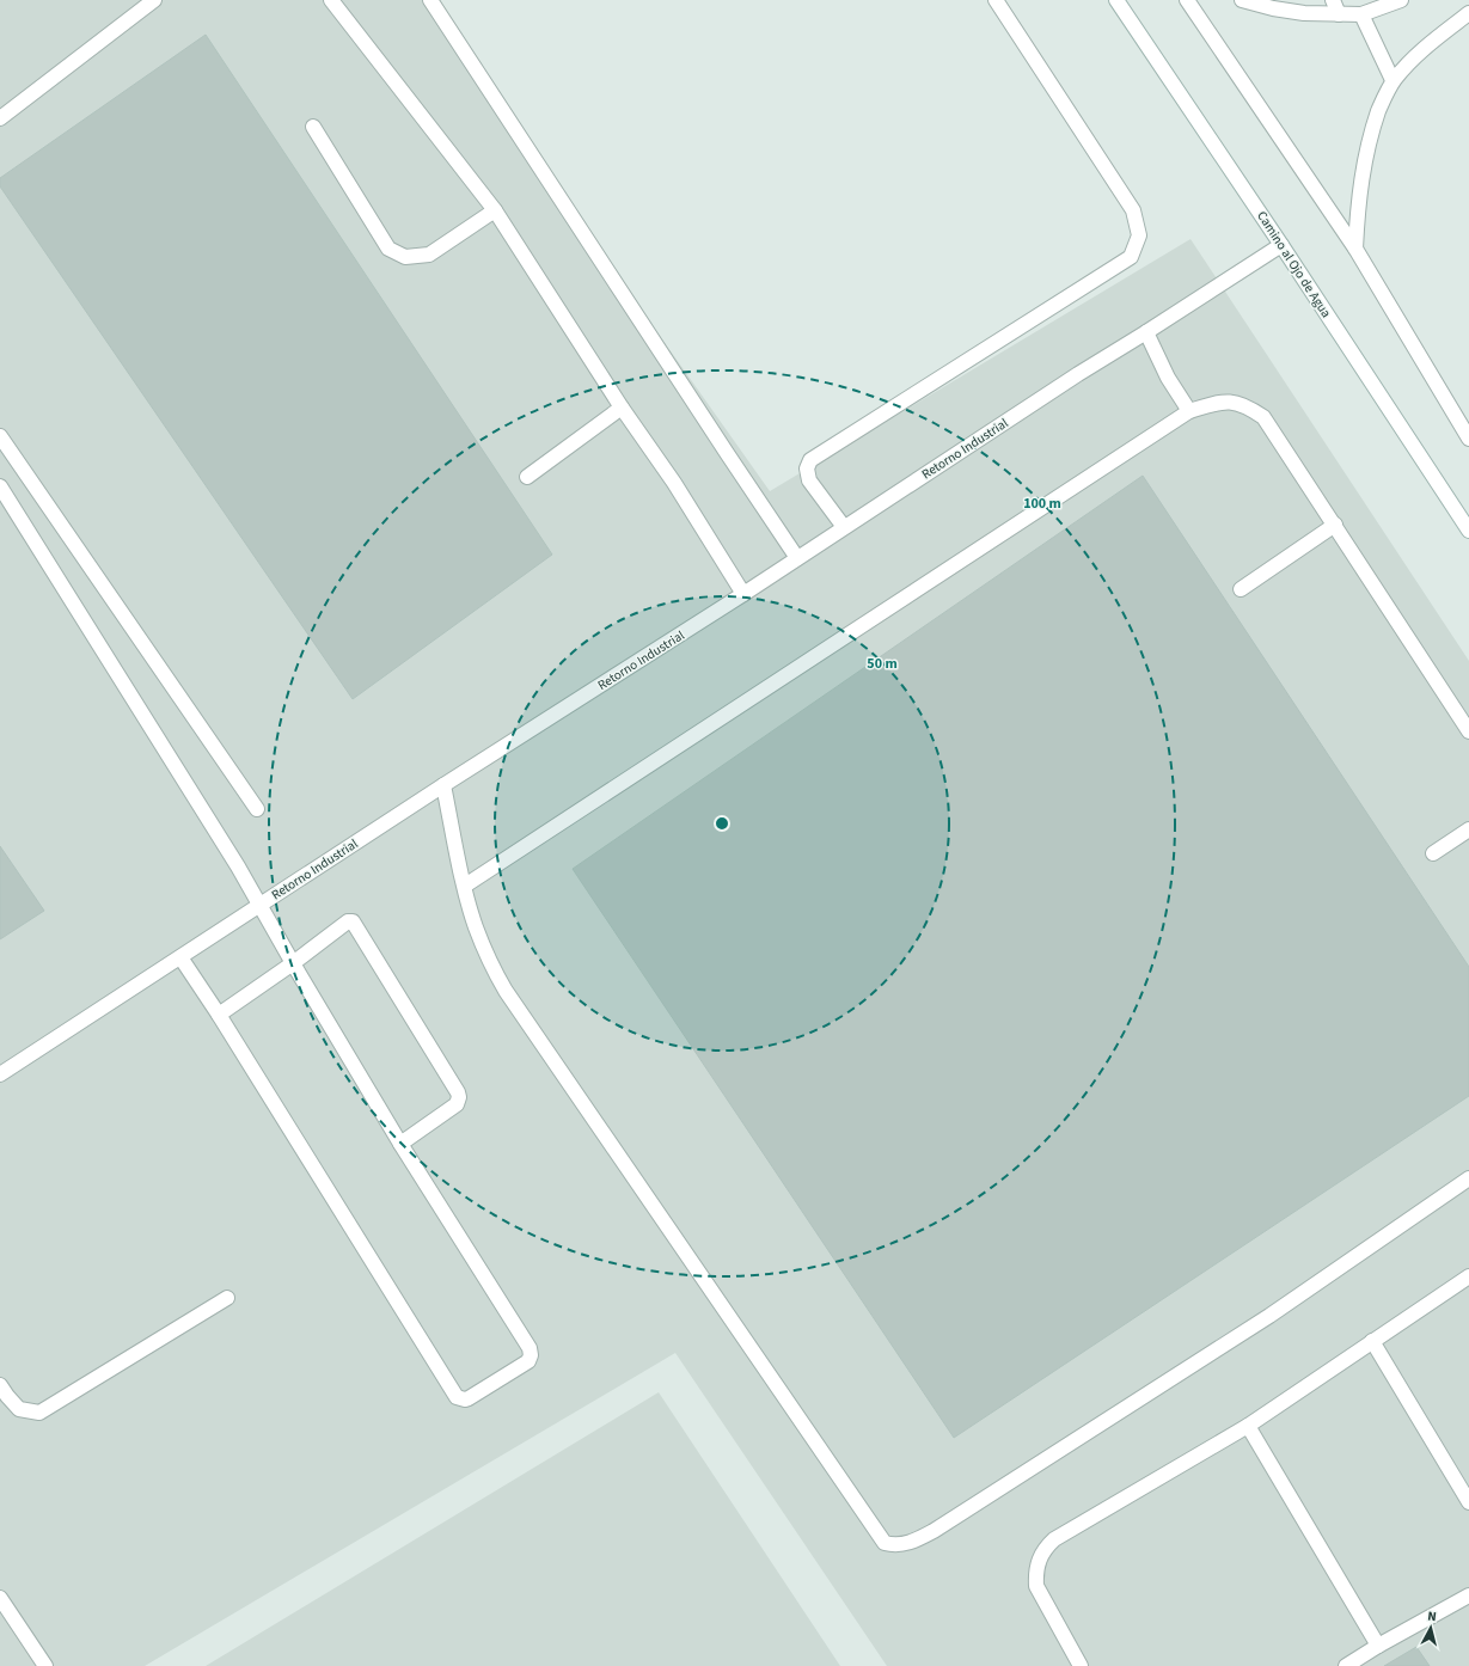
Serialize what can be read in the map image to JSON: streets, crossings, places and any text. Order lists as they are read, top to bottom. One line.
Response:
{"streets":{"street":["Camino al Ojo de Agua","Retorno Industrial"]},"crossings":[["Camino al Ojo de Agua","Retorno Industrial"]],"north":"top","rings":["100 m","50 m"]}
